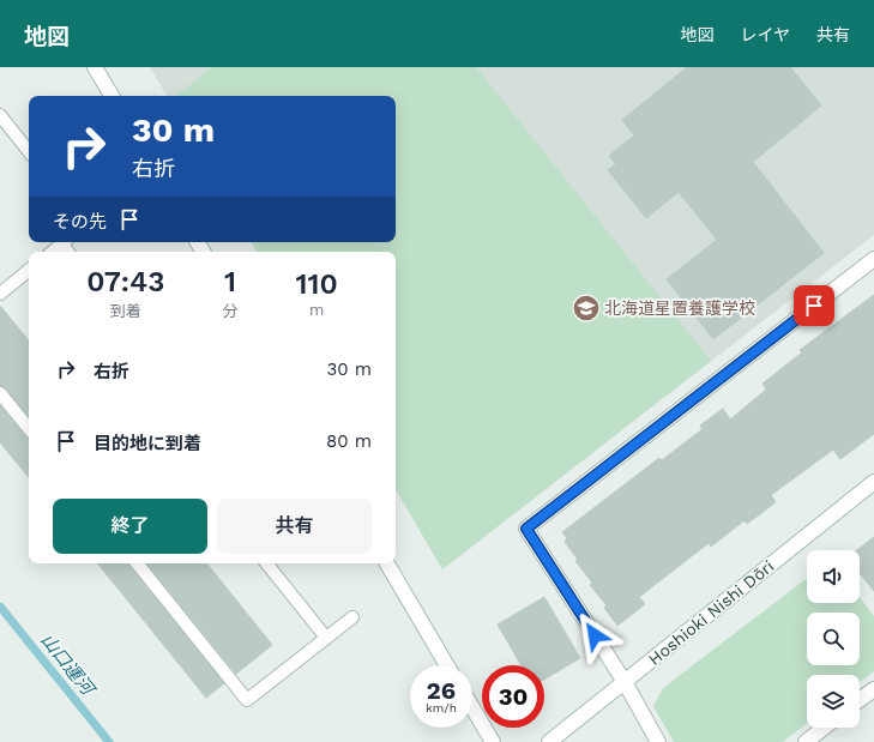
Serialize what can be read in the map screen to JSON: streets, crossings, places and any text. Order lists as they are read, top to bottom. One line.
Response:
{"streets":{"street":["Hoshioki Nishi Dōri"]},"water":["山口運河"],"places":{"school or university":["北海道星置養護学校"]},"page":{"header":"地図","nav":["地図","レイヤ","共有"],"turn":["30 m","右折"],"then":"その先","eta":["07:43","到着","1","分","110","m"],"list":[{"name":"右折","value":"30 m"},{"name":"目的地に到着","value":"80 m"}],"buttons":["終了","共有"],"speed":"26 km/h","limit":"30"}}
